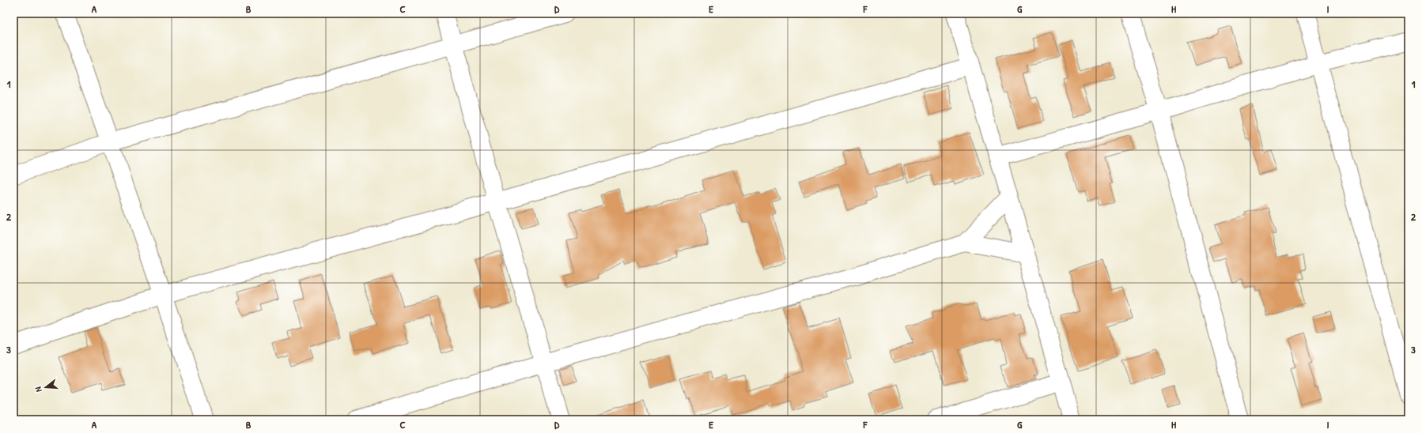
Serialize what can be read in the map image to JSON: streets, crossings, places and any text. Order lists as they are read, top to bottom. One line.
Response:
{"north":"left","grid":{"columns":["A","B","C","D","E","F","G","H","I"],"rows":["1","2","3"]}}
